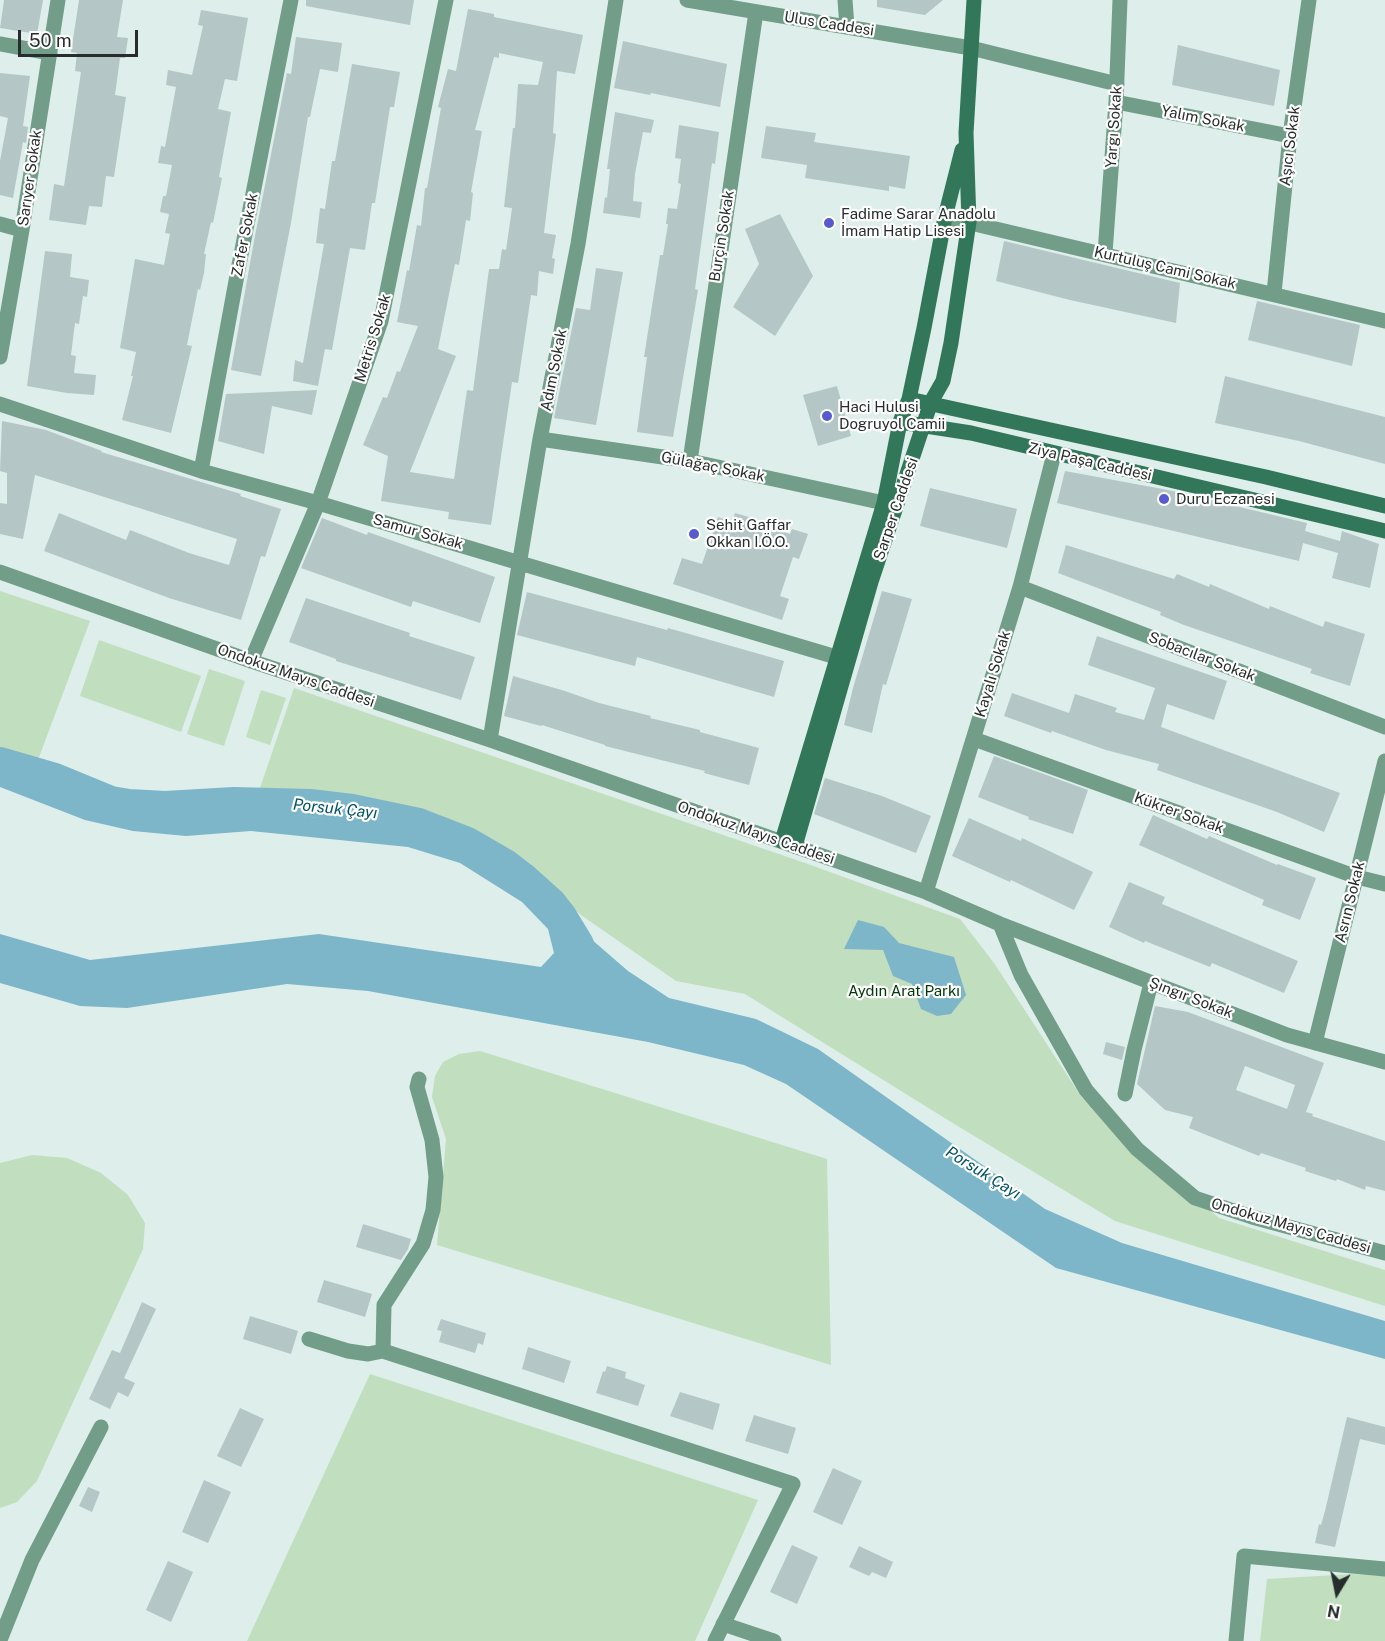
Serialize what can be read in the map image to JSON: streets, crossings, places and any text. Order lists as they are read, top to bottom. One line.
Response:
{"streets":{"main road":["Ziya Paşa Caddesi","Sarper Caddesi"],"street":["Ulus Caddesi","Yalım Sokak","Yargı Sokak","Aşıcı Sokak","Sarıyer Sokak","Zafer Sokak","Burçin Sokak","Kurtuluş Cami Sokak","Metris Sokak","Adım Sokak","Gülağaç Sokak","Samur Sokak","Sobacılar Sokak","Kayalı Sokak","Ondokuz Mayıs Caddesi","Kükrer Sokak","Asrın Sokak","Şıngır Sokak"]},"crossings":[["Ulus Caddesi","Yargı Sokak"],["Ulus Caddesi","Burçin Sokak"],["Ulus Caddesi","Sarper Caddesi"],["Yalım Sokak","Yargı Sokak"],["Yalım Sokak","Aşıcı Sokak"],["Yargı Sokak","Kurtuluş Cami Sokak"],["Aşıcı Sokak","Kurtuluş Cami Sokak"],["Zafer Sokak","Samur Sokak"],["Burçin Sokak","Gülağaç Sokak"],["Kurtuluş Cami Sokak","Sarper Caddesi"],["Metris Sokak","Samur Sokak"],["Metris Sokak","Ondokuz Mayıs Caddesi"],["Adım Sokak","Gülağaç Sokak"],["Adım Sokak","Samur Sokak"],["Adım Sokak","Ondokuz Mayıs Caddesi"],["Ziya Paşa Caddesi","Sarper Caddesi"],["Ziya Paşa Caddesi","Kayalı Sokak"],["Gülağaç Sokak","Sarper Caddesi"],["Sarper Caddesi","Samur Sokak"],["Sarper Caddesi","Ondokuz Mayıs Caddesi"],["Sobacılar Sokak","Kayalı Sokak"],["Kayalı Sokak","Ondokuz Mayıs Caddesi"],["Kayalı Sokak","Kükrer Sokak"],["Ondokuz Mayıs Caddesi","Şıngır Sokak"],["Kükrer Sokak","Asrın Sokak"],["Asrın Sokak","Şıngır Sokak"]],"water":["Porsuk Çayı"],"parks":["Aydın Arat Parkı"],"places":["Fadime Sarar Anadolu İmam Hatip Lisesi","Haci Hulusi Dogruyol Camii","Duru Eczanesi","Sehit Gaffar Okkan I.Ö.O."],"scale_bar":"50 m","north":"bottom"}
